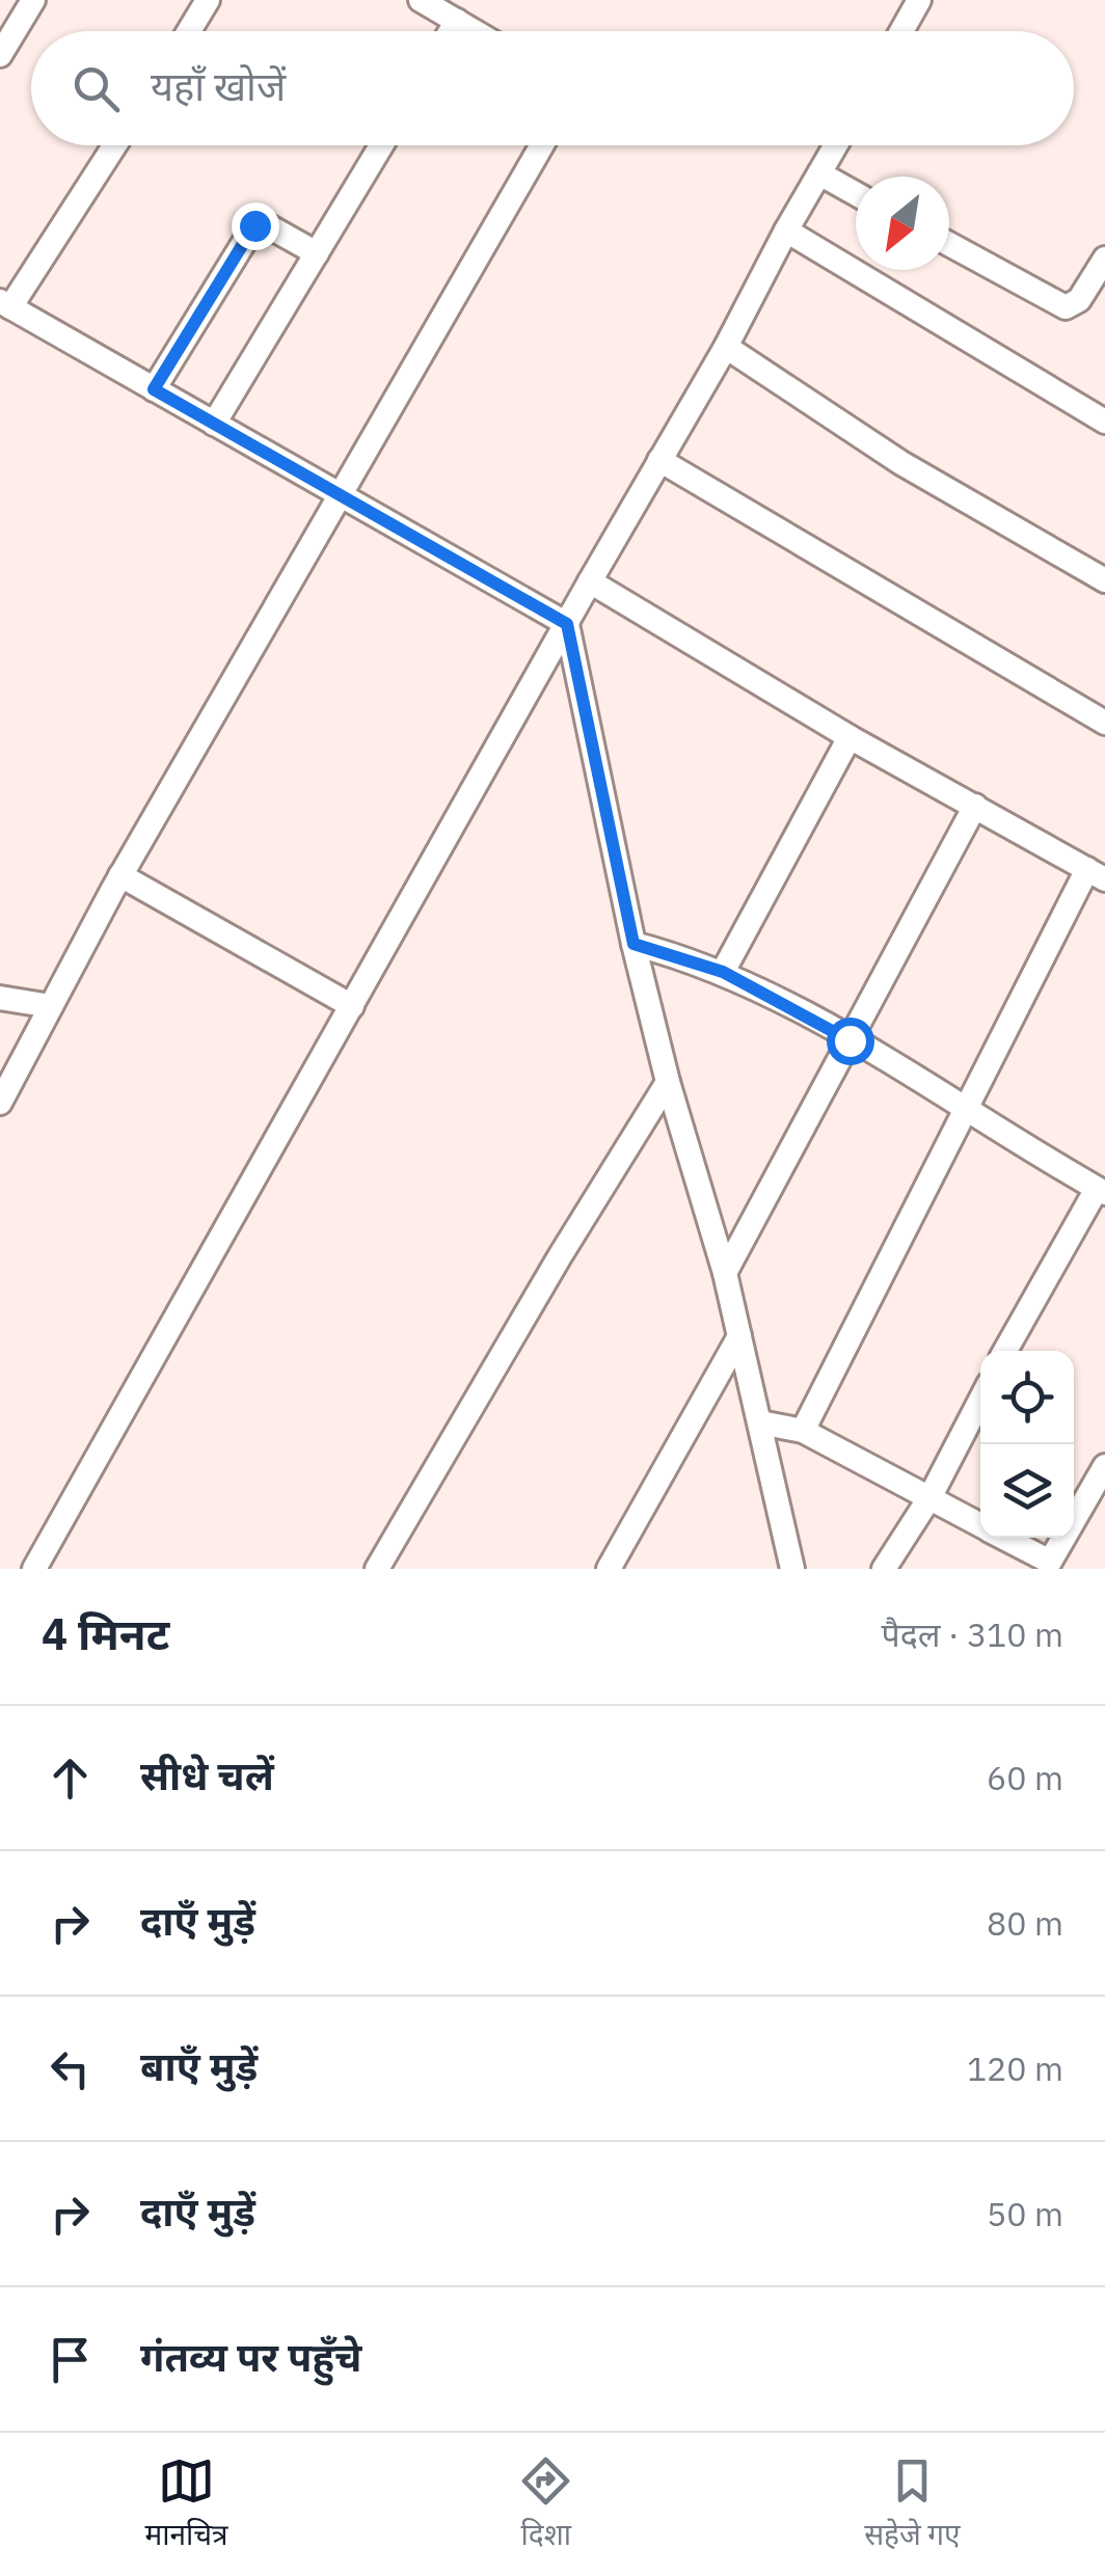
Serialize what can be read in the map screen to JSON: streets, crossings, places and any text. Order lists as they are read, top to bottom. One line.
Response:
{"north":"bottom left","page":{"search":"यहाँ खोजें","heading":["4 मिनट","पैदल · 310 m"],"list":[["सीधे चलें","60 m"],["दाएँ मुड़ें","80 m"],["बाएँ मुड़ें","120 m"],["दाएँ मुड़ें","50 m"],"गंतव्य पर पहुँचे"],"nav":["मानचित्र","दिशा","सहेजे गए"]}}
